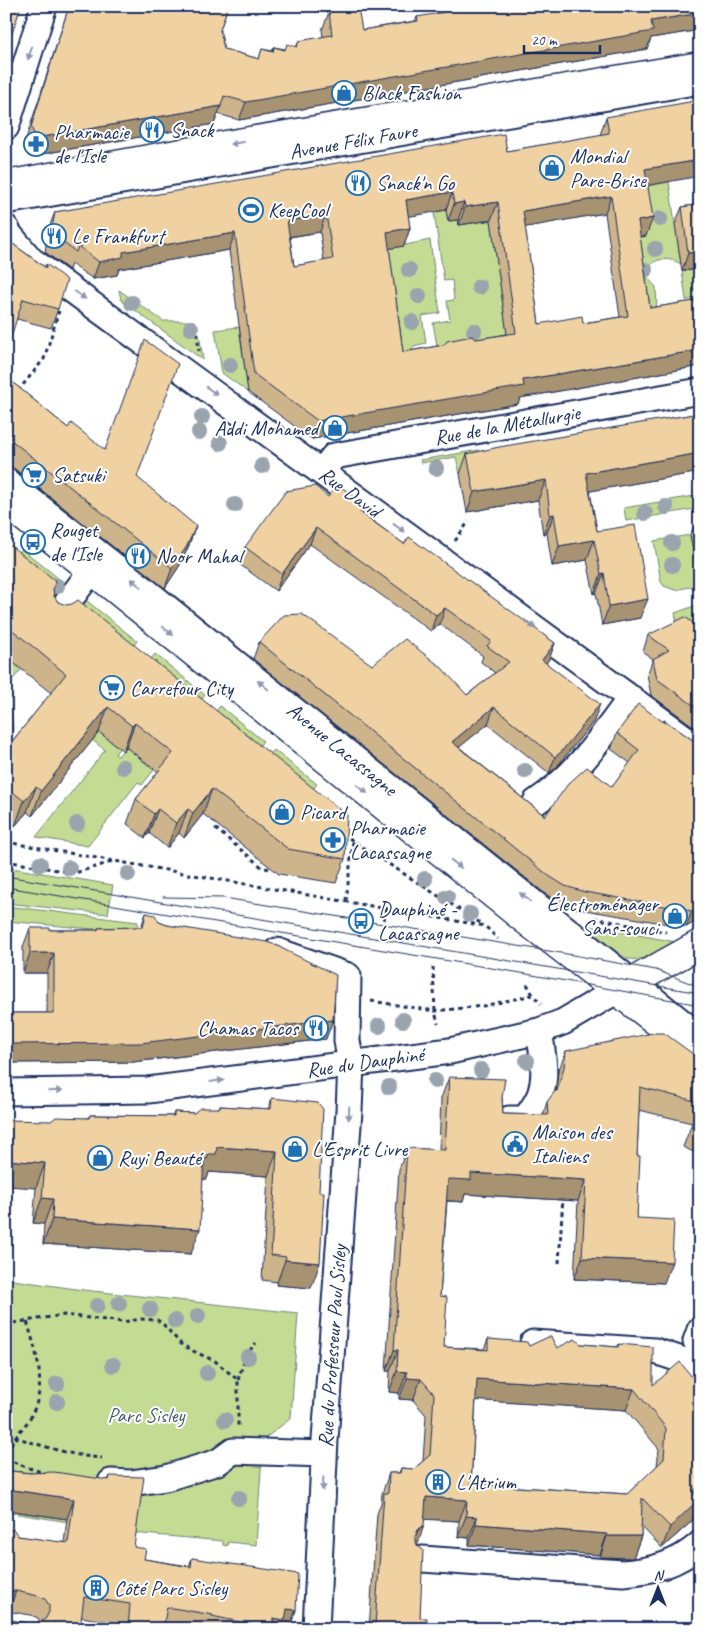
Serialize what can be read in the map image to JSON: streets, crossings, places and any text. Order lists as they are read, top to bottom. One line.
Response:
{"streets":{"main road":["Avenue Félix Faure","Avenue Lacassagne","Rue du Dauphiné"],"street":["Rue de la Métallurgie","Rue David","Rue du Professeur Paul Sisley"]},"crossings":[["Rue de la Métallurgie","Rue David"],["Avenue Lacassagne","Rue du Dauphiné"],["Rue du Dauphiné","Rue du Professeur Paul Sisley"]],"one_way":["Avenue Félix Faure","Rue David","Rue du Dauphiné","Rue du Professeur Paul Sisley"],"parks":["Parc Sisley"],"places":{"shop":["Black Fashion","Mondial Pare-Brise","Addi Mohamed","Picard","Électroménager Sans-souci","L'Esprit Livre","Ruyi Beauté"],"restaurant":["Snack","Snack'n Go","Le Frankfurt","Noor Mahal","Chamas Tacos"],"pharmacy":["Pharmacie de l'Isle","Pharmacie Lacassagne"],"sports":["KeepCool"],"supermarket":["Satsuki","Carrefour City"],"bus stop":["Rouget de l'Isle","Dauphiné - Lacassagne"],"public building":["Maison des Italiens"],"building":["L'Atrium","Côté Parc Sisley"]},"scale_bar":"20 m","north":"top"}
